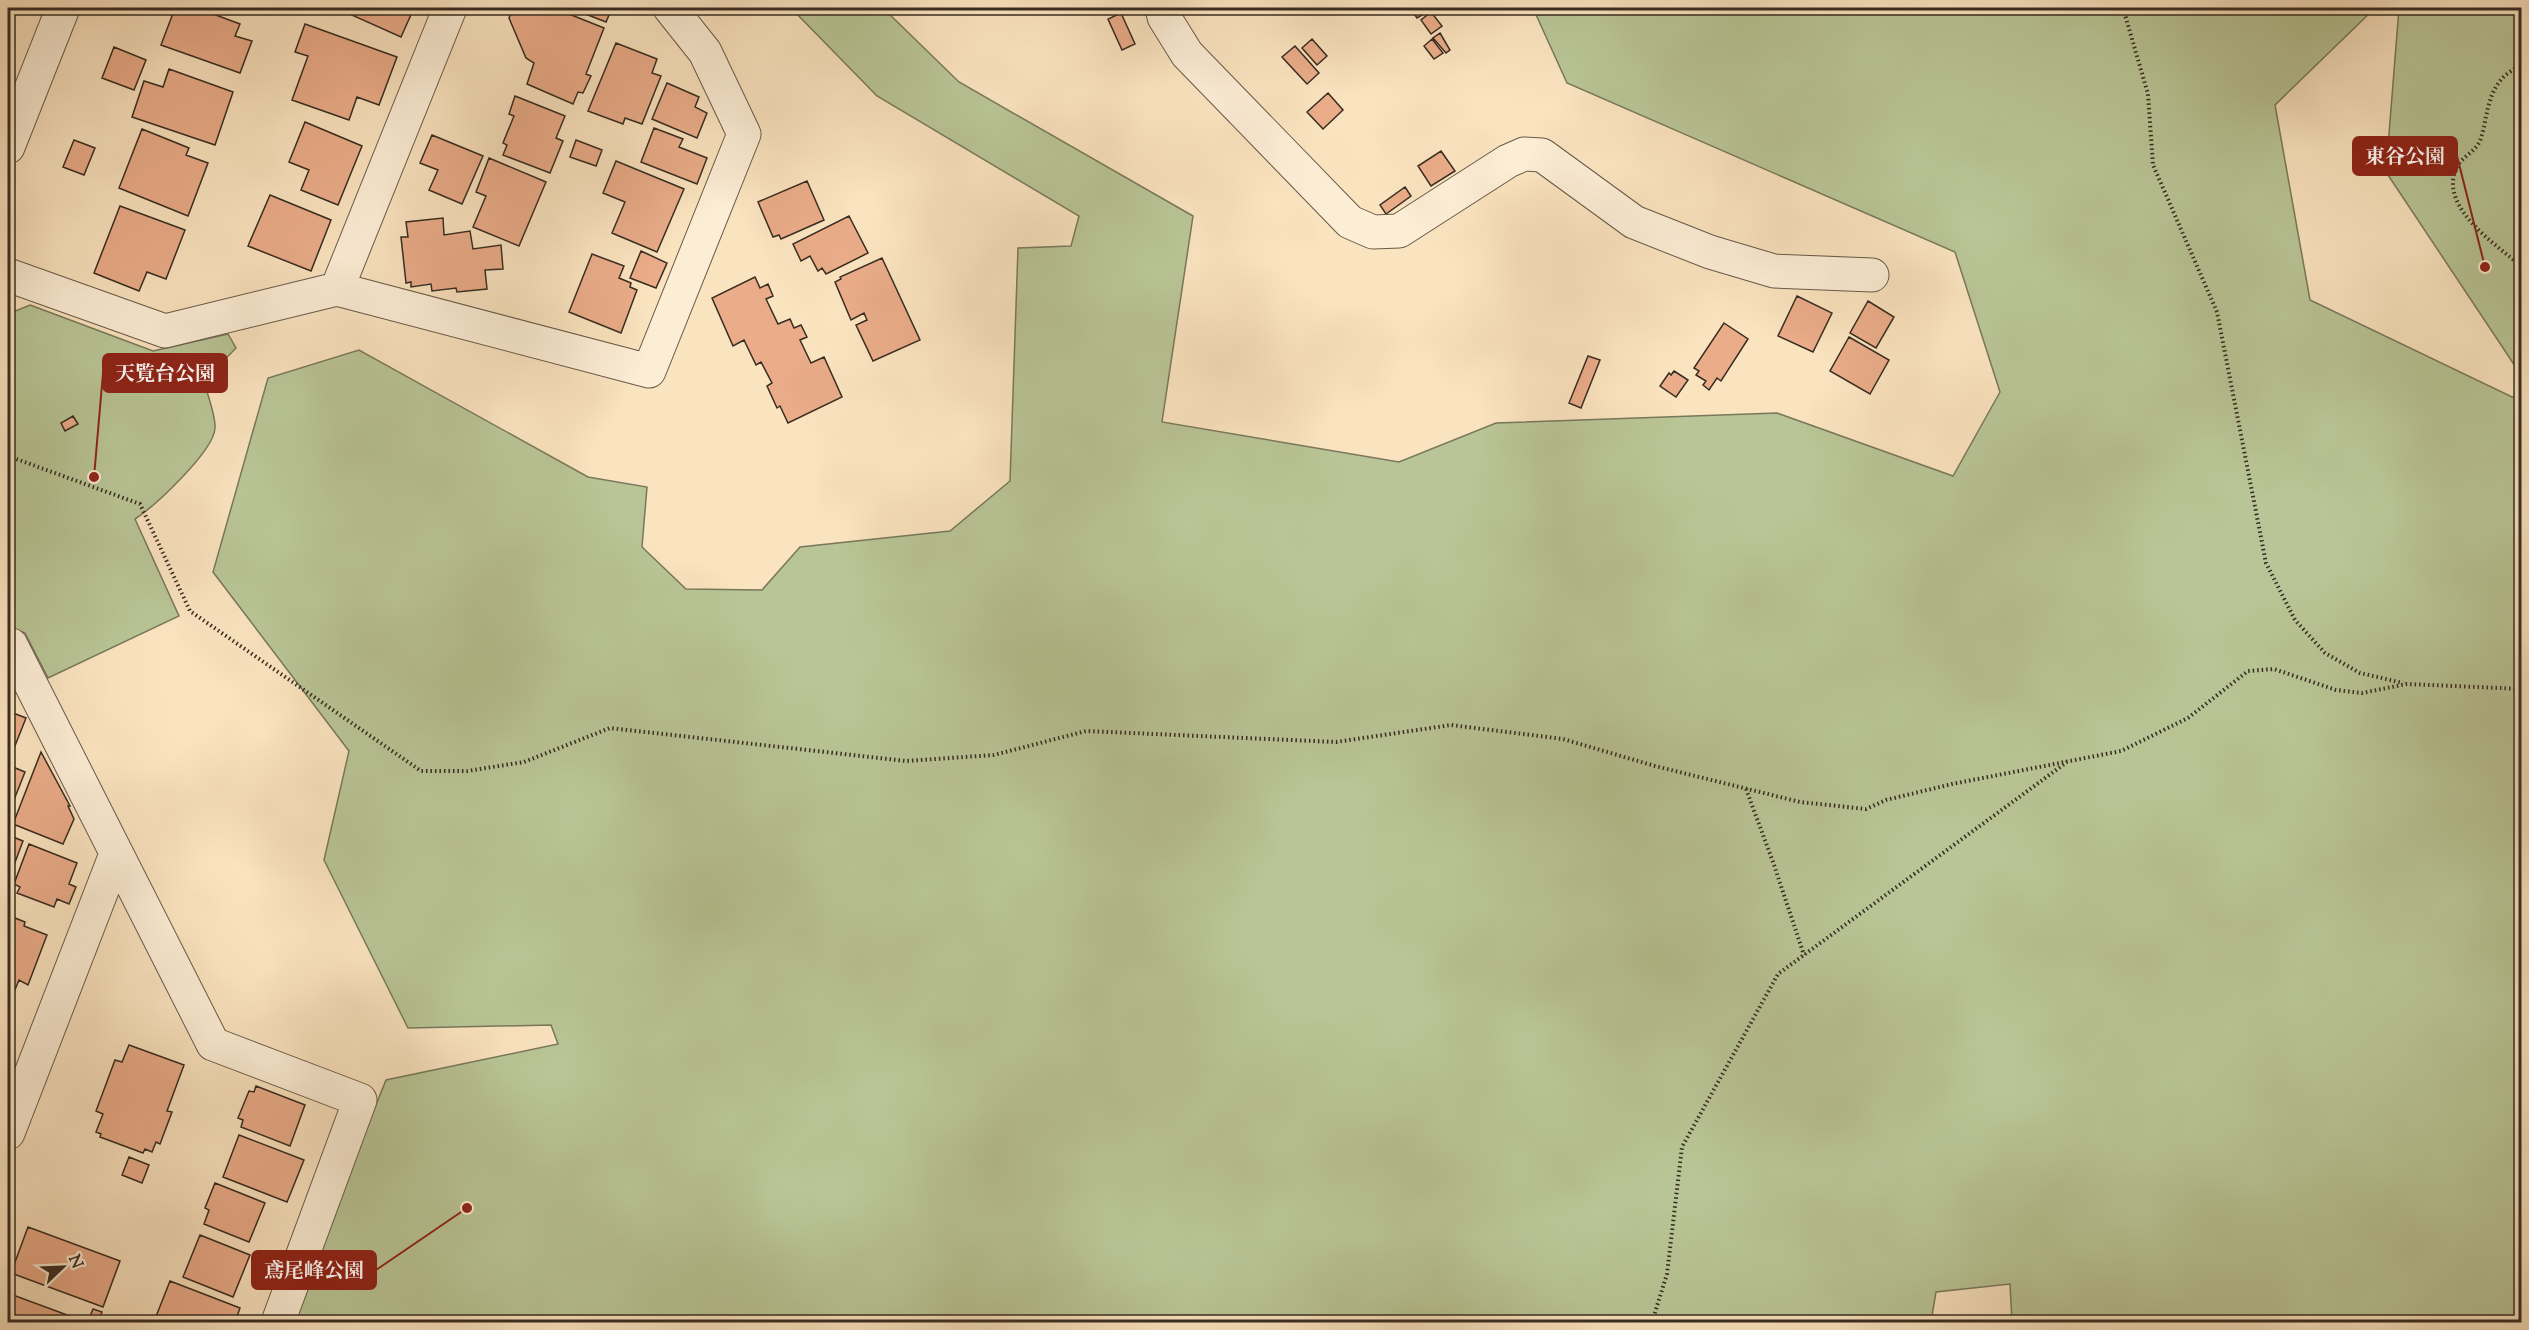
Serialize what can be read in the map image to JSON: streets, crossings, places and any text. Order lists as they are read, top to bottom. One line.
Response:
{"places":["東谷公園","天覧台公園","鳶尾峰公園"],"north":"top right"}
